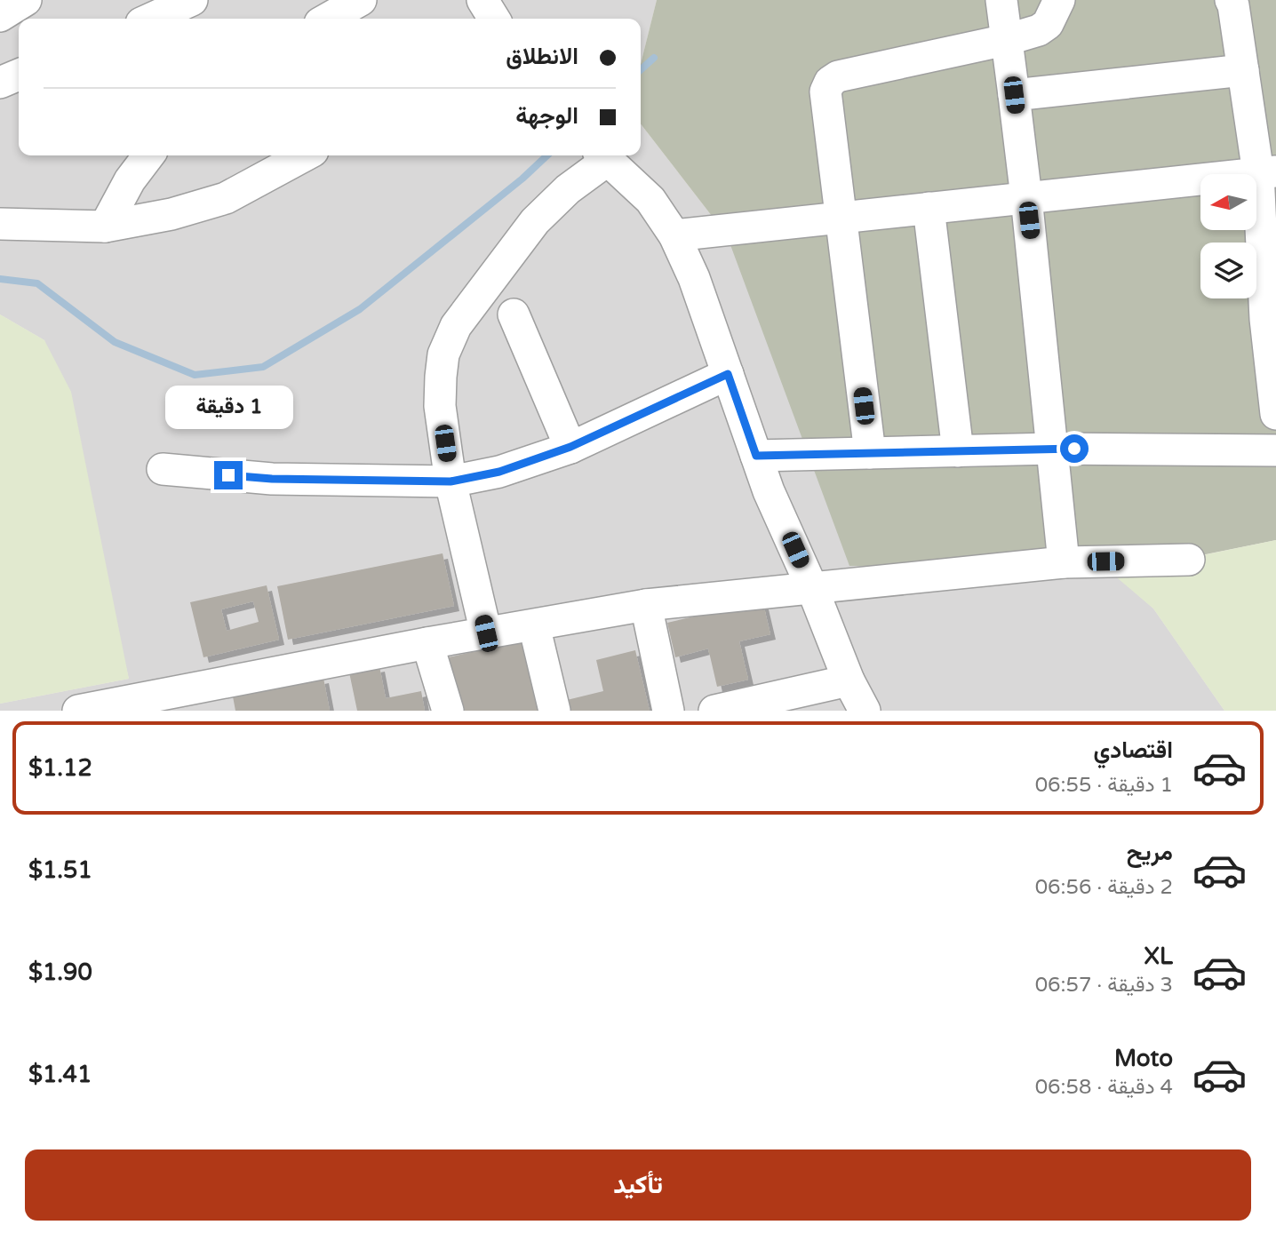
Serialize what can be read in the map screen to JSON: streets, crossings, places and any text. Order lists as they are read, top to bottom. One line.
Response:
{"north":"left","page":{"banner":["الانطلاق","الوجهة"],"bubble":"1 دقيقة","list":[{"name":"اقتصادي","note":"1 دقيقة · 06:55","value":"$1.12"},{"name":"مريح","note":"2 دقيقة · 06:56","value":"$1.51"},{"name":"XL","note":"3 دقيقة · 06:57","value":"$1.90"},{"name":"Moto","note":"4 دقيقة · 06:58","value":"$1.41"}],"buttons":"تأكيد"}}
